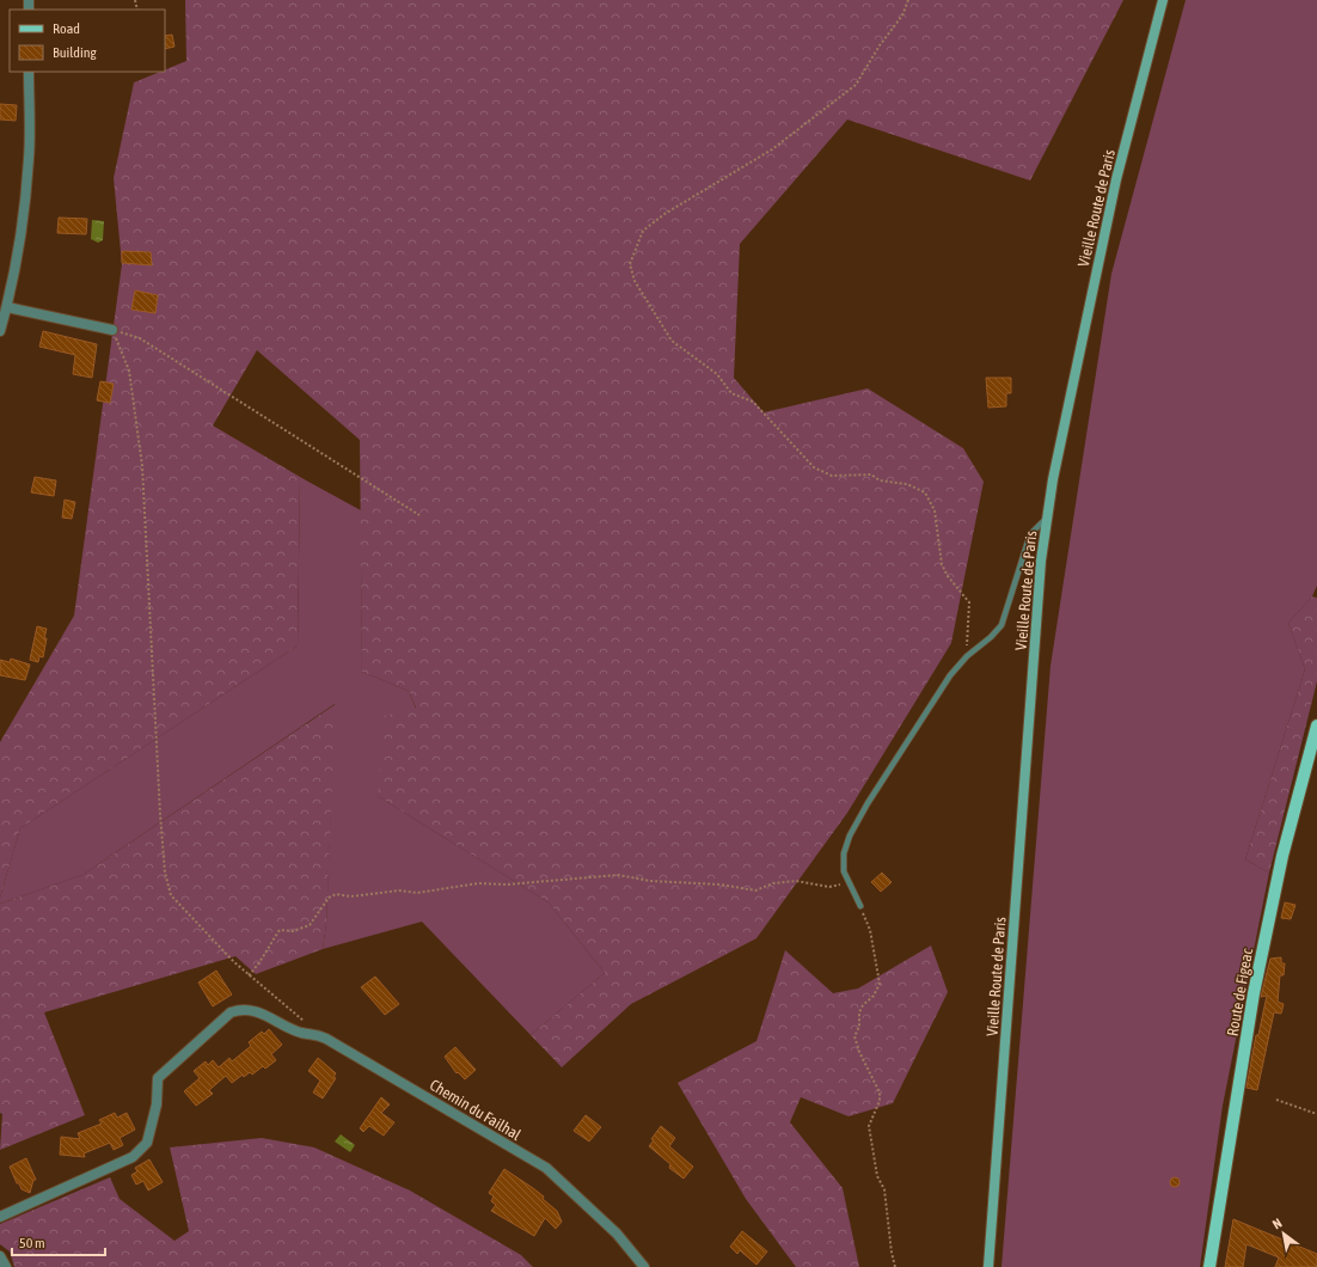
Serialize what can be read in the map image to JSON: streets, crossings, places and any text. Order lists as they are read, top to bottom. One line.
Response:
{"streets":{"main road":["Route de Figeac"],"street":["Vieille Route de Paris","Chemin du Failhal"]},"legend":["Road","Building"],"scale_bar":"50 m","north":"top left"}
